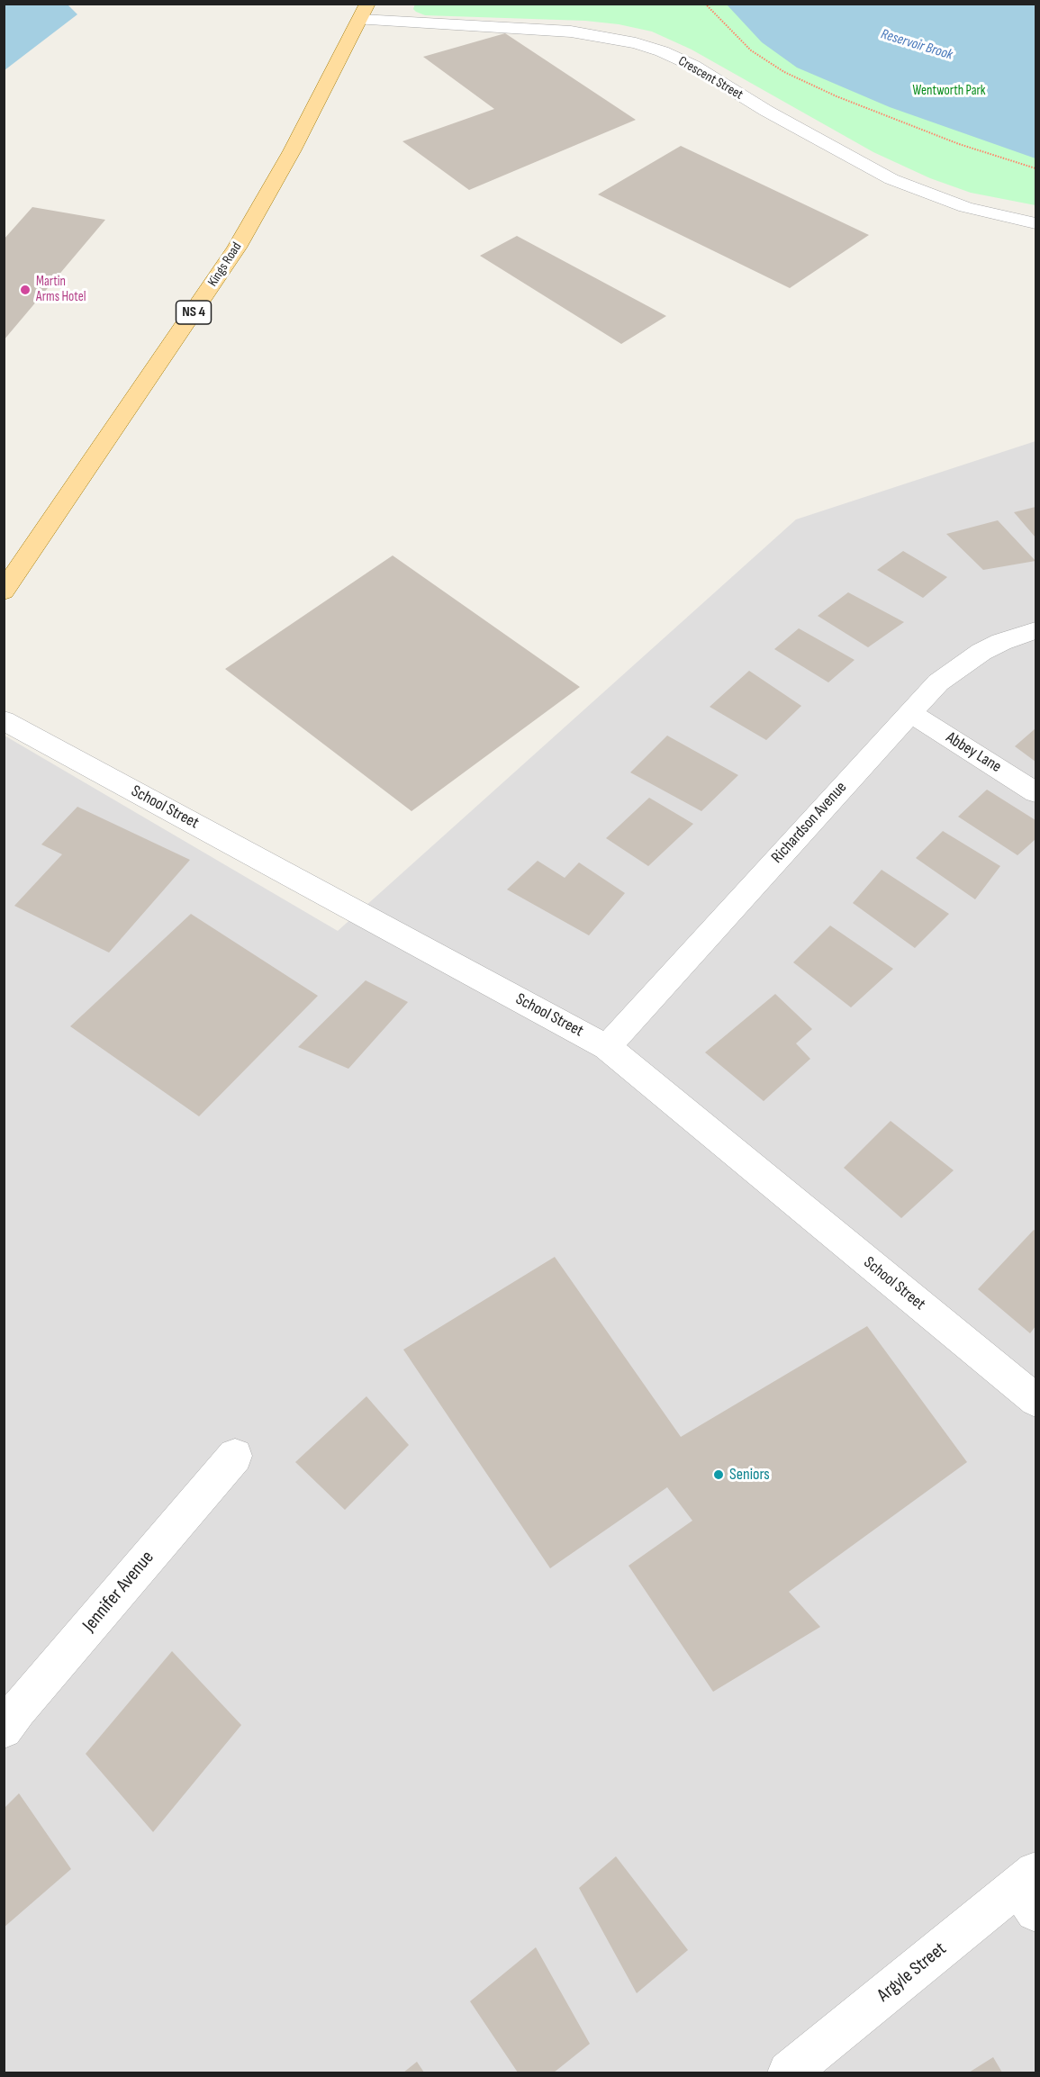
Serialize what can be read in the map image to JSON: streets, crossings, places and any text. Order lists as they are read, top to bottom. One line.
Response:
{"streets":{"main road":["Kings Road","NS 4"],"street":["Crescent Street","Abbey Lane","School Street","Richardson Avenue","Jennifer Avenue","Argyle Street"]},"crossings":[["Crescent Street","Kings Road"],["Abbey Lane","Richardson Avenue"],["School Street","Richardson Avenue"]],"water":["Reservoir Brook"],"parks":["Wentworth Park"],"places":["Martin Arms Hotel","Seniors"]}
